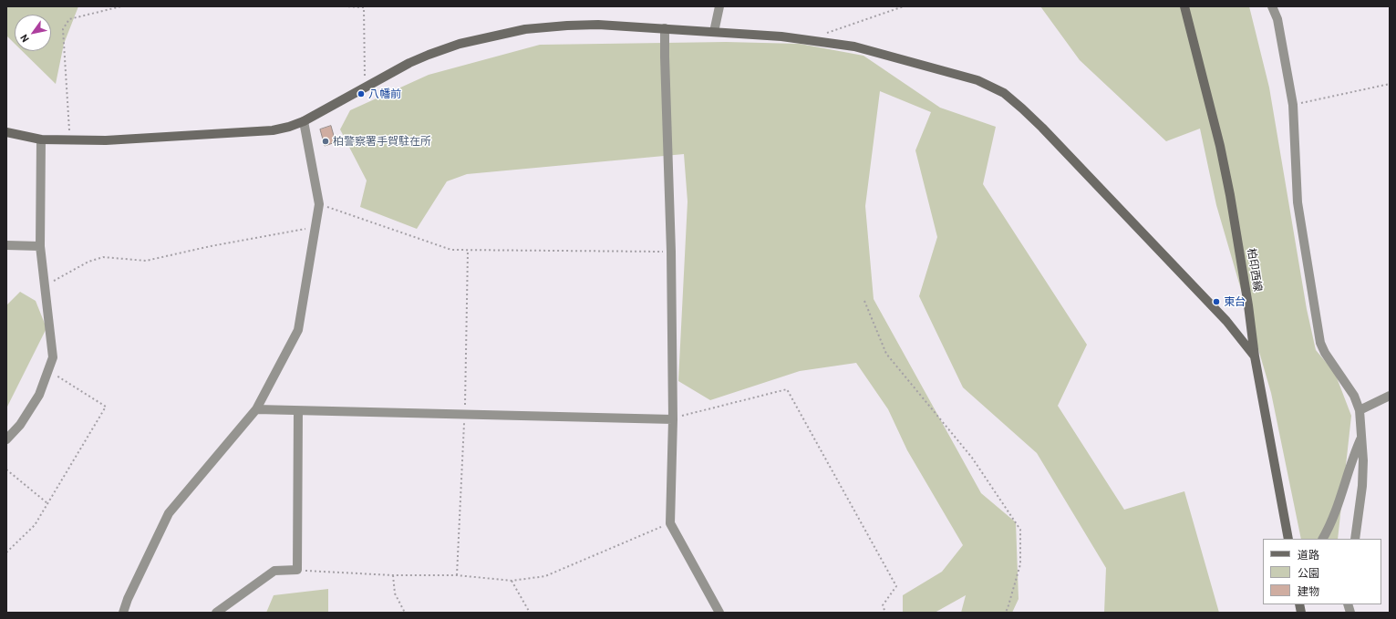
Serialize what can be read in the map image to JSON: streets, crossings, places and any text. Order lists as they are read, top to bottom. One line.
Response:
{"streets":{"street":["柏印西線"]},"places":["八幡前","柏警察署手賀駐在所","東台"],"legend":["道路","公園","建物"],"north":"bottom left"}
